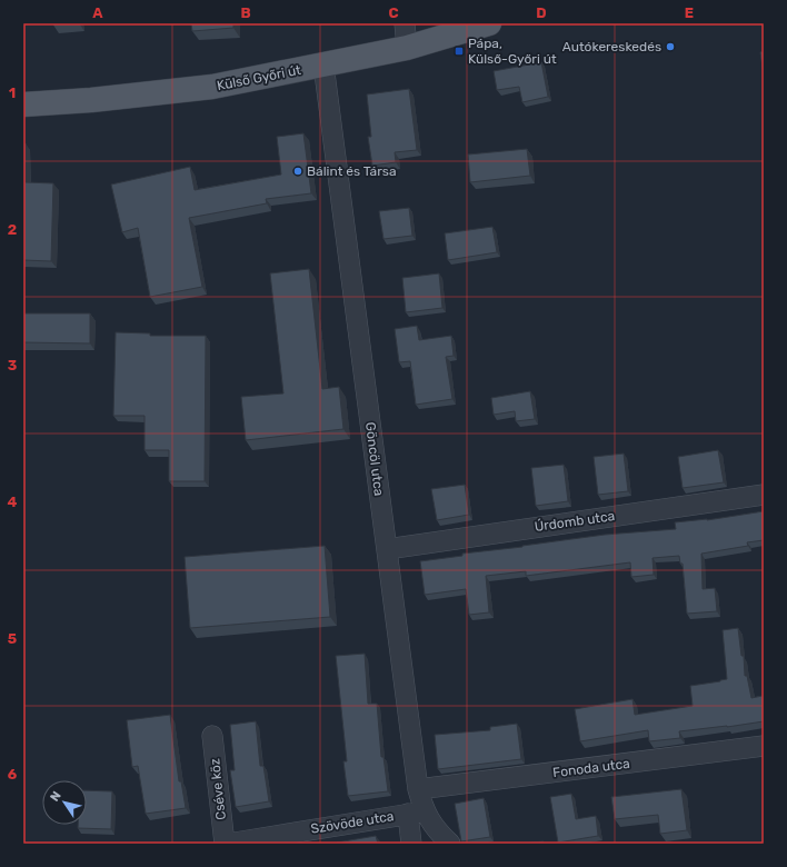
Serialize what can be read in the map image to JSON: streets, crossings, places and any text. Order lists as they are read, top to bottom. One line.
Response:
{"streets":{"main road":["Külső Győri út"],"street":["Göncöl utca","Úrdomb utca","Fonoda utca","Cséve köz","Szövöde utca"]},"crossings":[["Külső Győri út","Göncöl utca"],["Göncöl utca","Úrdomb utca"],["Göncöl utca","Fonoda utca"],["Göncöl utca","Szövöde utca"],["Cséve köz","Szövöde utca"]],"places":{"other":["Autókereskedés","Bálint és Társa"],"transit":["Pápa, Külső-Győri út"]},"north":"top left","grid":{"columns":["A","B","C","D","E"],"rows":["1","2","3","4","5","6"]}}
